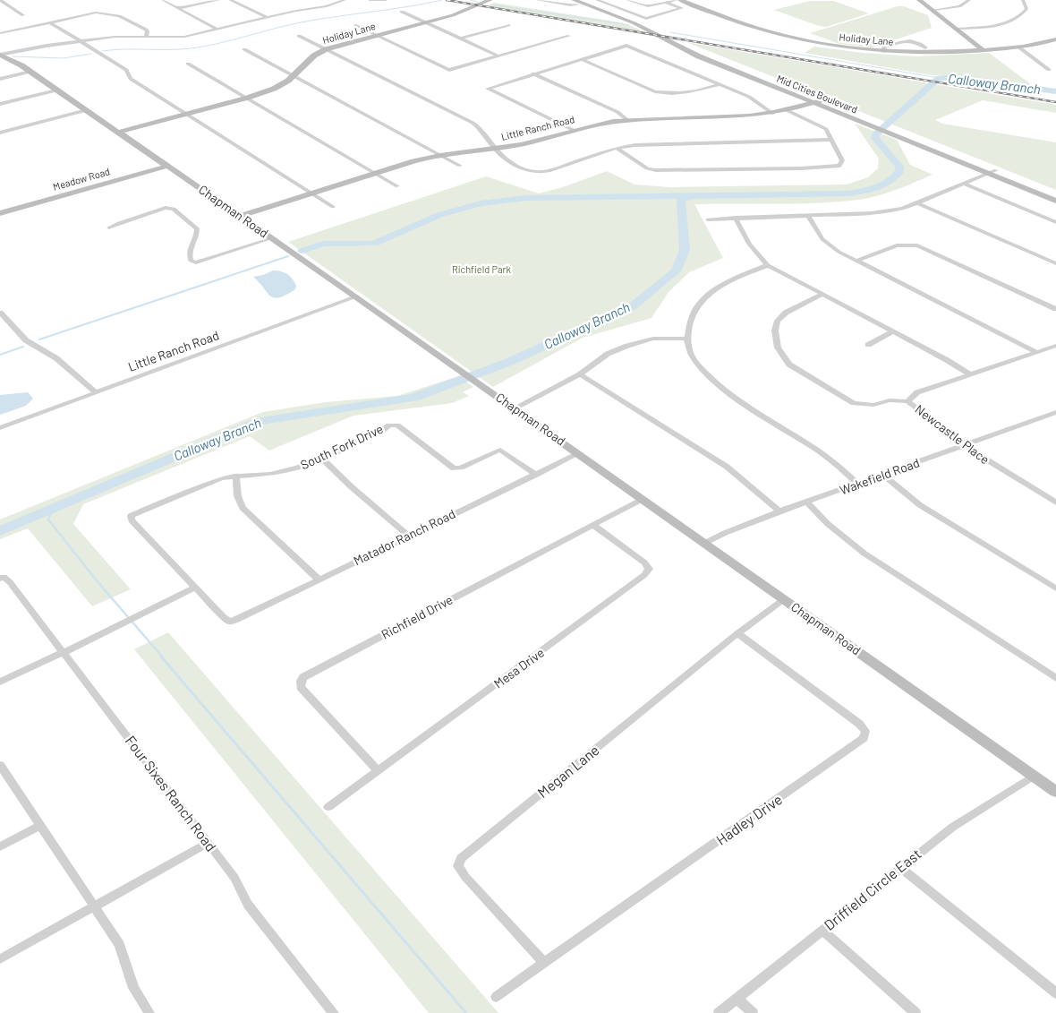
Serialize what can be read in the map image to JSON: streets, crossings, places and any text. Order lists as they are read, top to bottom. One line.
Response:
{"streets":{"street":["Holiday Lane","Mid Cities Boulevard","Little Ranch Road","Meadow Road","Chapman Road","Newcastle Place","South Fork Drive","Wakefield Road","Matador Ranch Road","Richfield Drive","Mesa Drive","Megan Lane","Four Sixes Ranch Road","Hadley Drive","Driffield Circle East"]},"crossings":[["Holiday Lane","Chapman Road"],["Mid Cities Boulevard","Little Ranch Road"],["Little Ranch Road","Chapman Road"],["Meadow Road","Chapman Road"],["Chapman Road","Wakefield Road"],["Chapman Road","Matador Ranch Road"],["Chapman Road","Richfield Drive"],["Chapman Road","Megan Lane"],["Chapman Road","Driffield Circle East"],["Newcastle Place","Wakefield Road"],["South Fork Drive","Matador Ranch Road"],["Richfield Drive","Mesa Drive"],["Megan Lane","Hadley Drive"]],"water":["Calloway Branch"],"parks":["Richfield Park"]}
